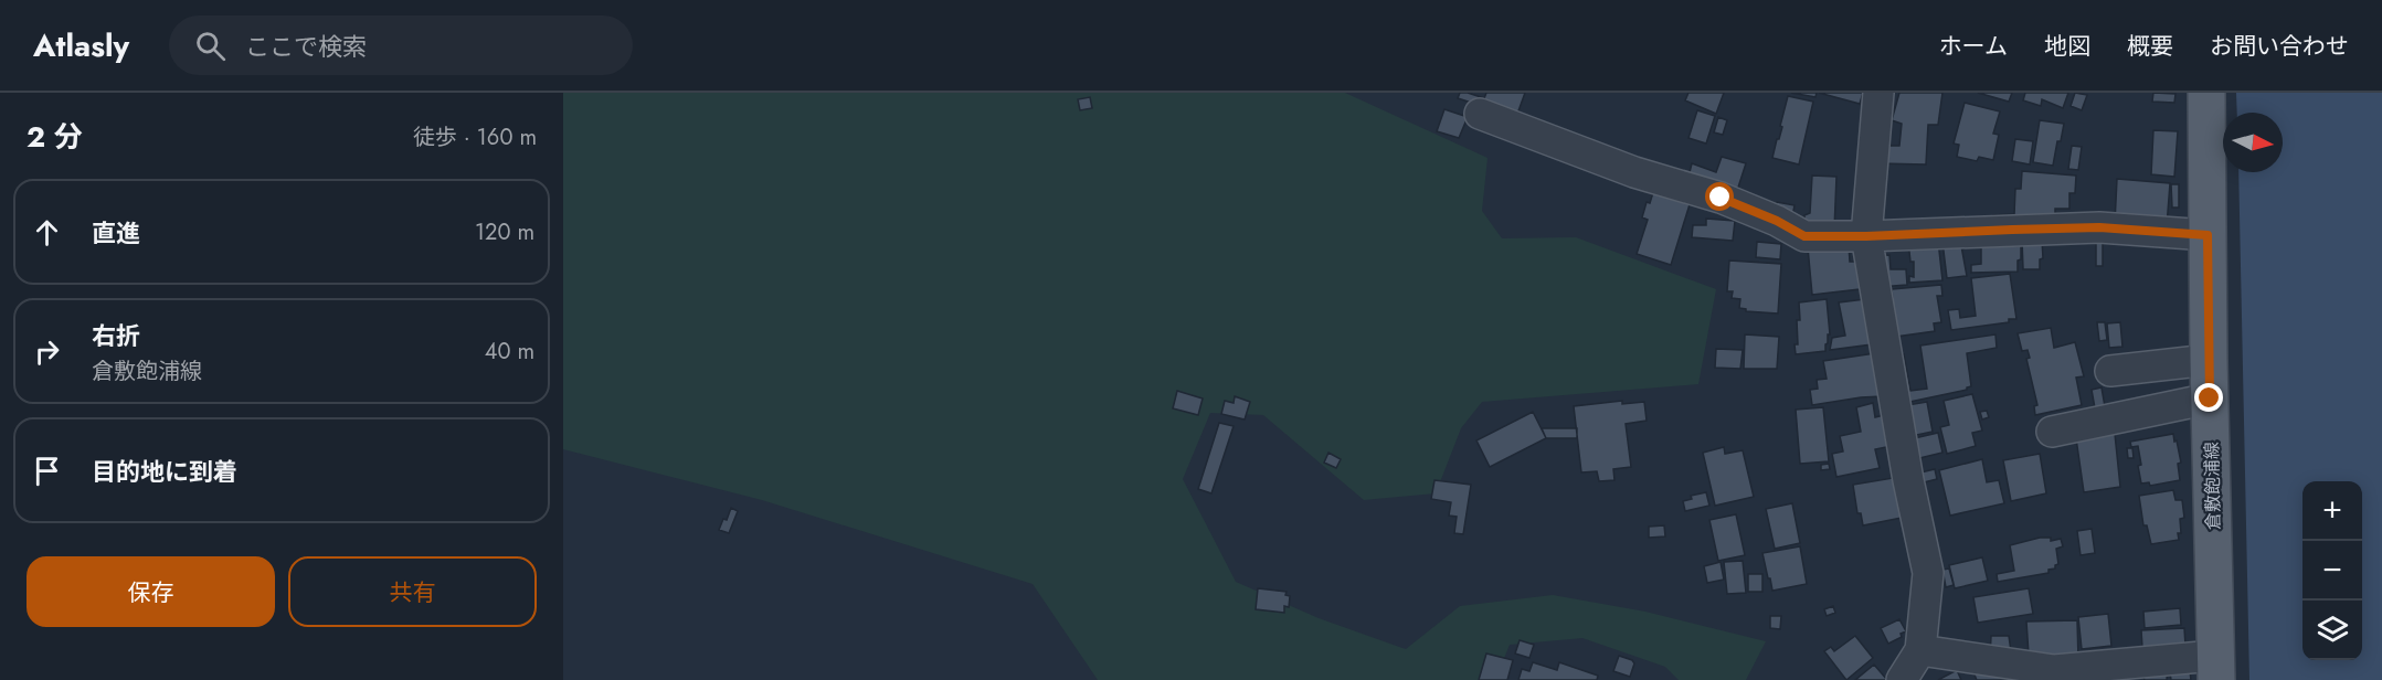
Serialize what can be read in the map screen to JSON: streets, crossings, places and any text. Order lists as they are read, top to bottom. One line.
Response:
{"streets":{"main road":["倉敷飽浦線"]},"north":"right","page":{"header":"Atlasly","search":"ここで検索","nav":["ホーム","地図","概要","お問い合わせ"],"heading":["2 分","徒歩 · 160 m"],"list":[["直進","120 m"],["右折","倉敷飽浦線","40 m"],"目的地に到着"],"map_buttons":["+","−"],"buttons":["保存","共有"]}}
